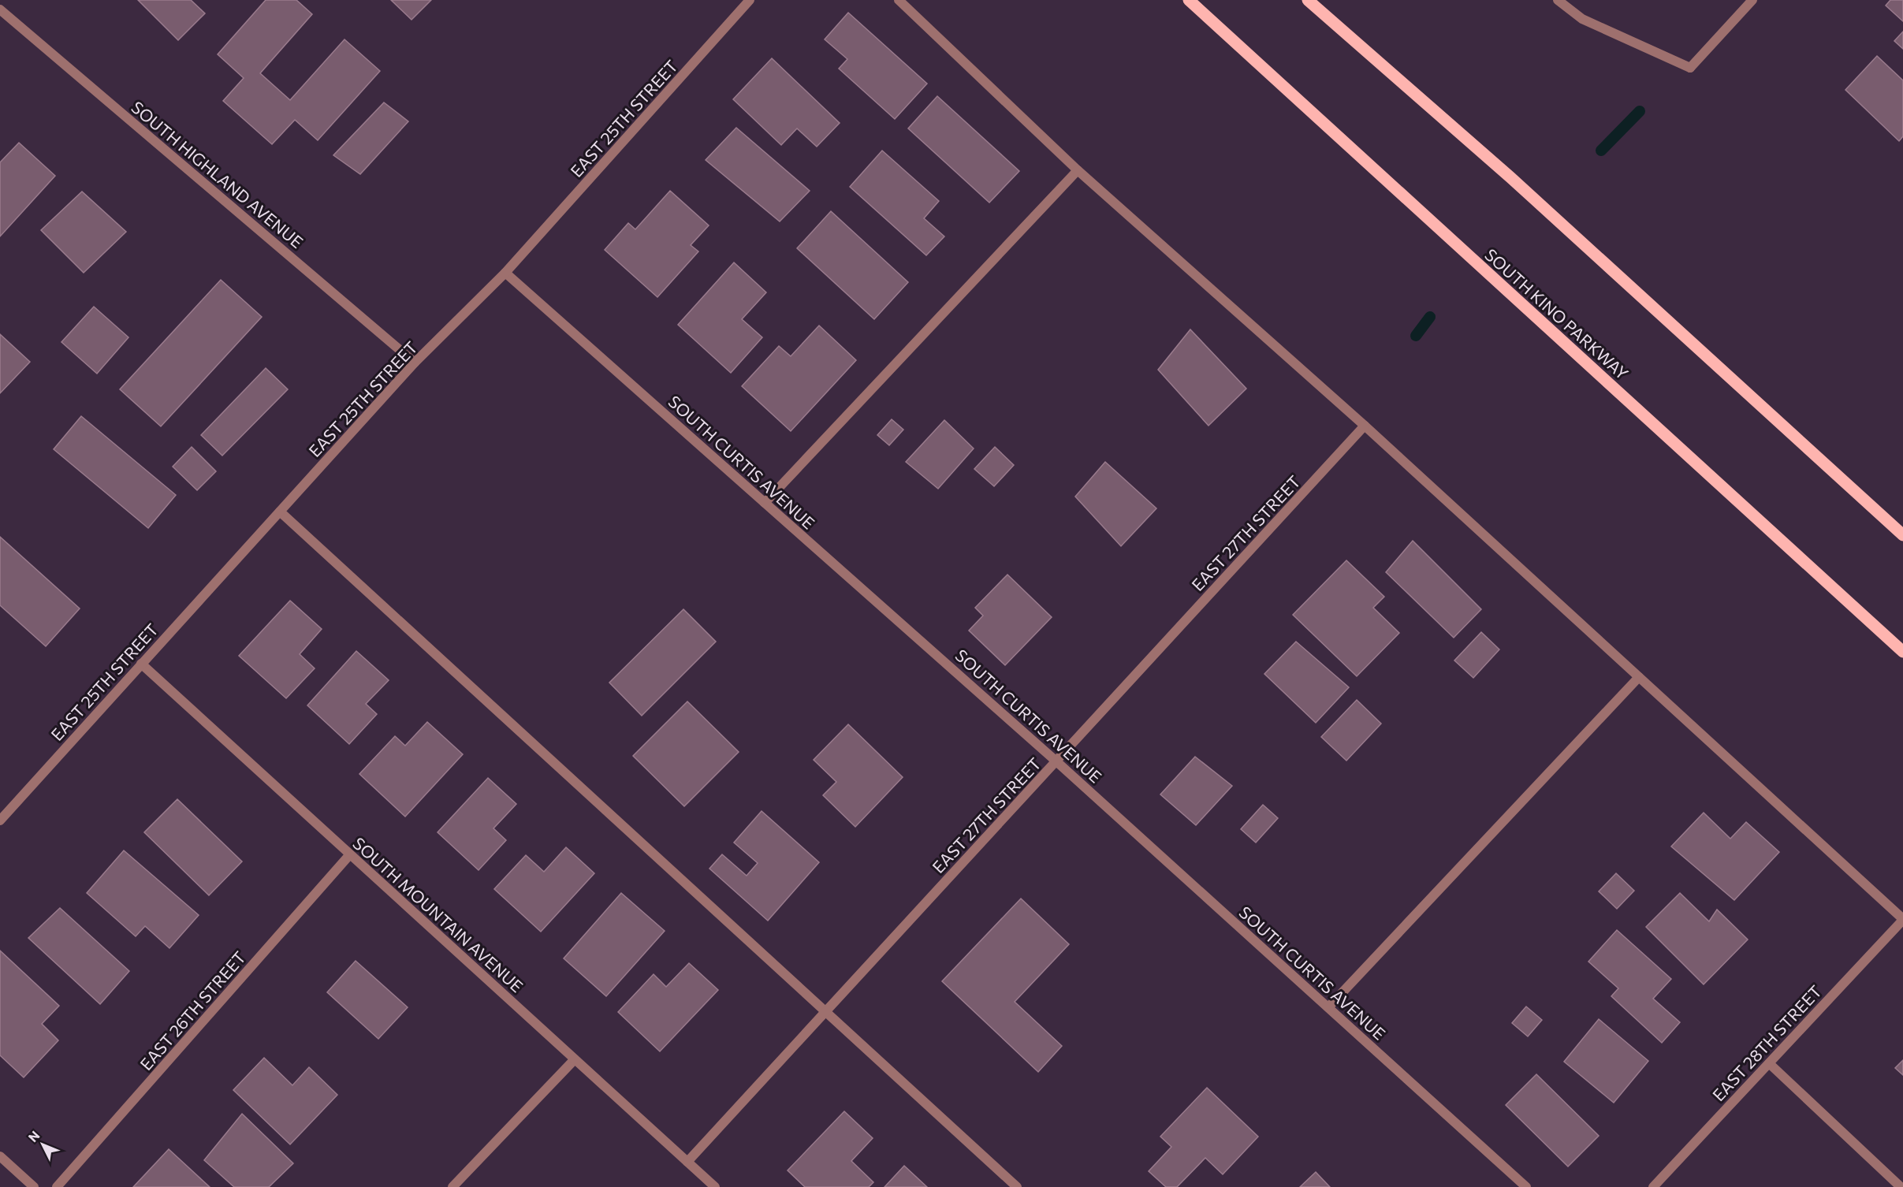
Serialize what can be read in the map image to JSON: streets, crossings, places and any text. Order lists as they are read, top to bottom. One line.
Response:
{"streets":{"main road":["SOUTH KINO PARKWAY"],"street":["EAST 25TH STREET","SOUTH HIGHLAND AVENUE","SOUTH CURTIS AVENUE","EAST 27TH STREET","SOUTH MOUNTAIN AVENUE","EAST 26TH STREET","EAST 28TH STREET"]},"crossings":[["EAST 25TH STREET","SOUTH HIGHLAND AVENUE"],["EAST 25TH STREET","SOUTH CURTIS AVENUE"],["EAST 25TH STREET","SOUTH MOUNTAIN AVENUE"],["SOUTH CURTIS AVENUE","EAST 27TH STREET"],["EAST 27TH STREET","SOUTH MOUNTAIN AVENUE"],["SOUTH MOUNTAIN AVENUE","EAST 26TH STREET"]],"north":"top left"}
